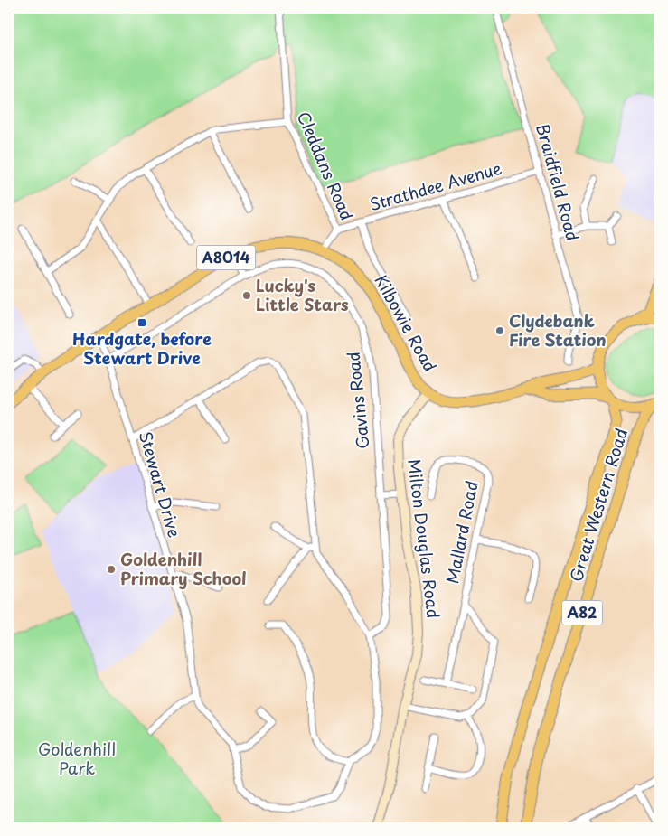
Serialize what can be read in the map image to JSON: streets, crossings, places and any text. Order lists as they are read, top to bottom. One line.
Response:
{"streets":{"main road":["A8014","Kilbowie Road","Great Western Road","A82"],"street":["Cleddans Road","Braidfield Road","Strathdee Avenue","Gavins Road","Stewart Drive","Mallard Road","Milton Douglas Road"]},"crossings":[["Cleddans Road","Strathdee Avenue"],["Cleddans Road","Kilbowie Road"],["Braidfield Road","Strathdee Avenue"],["Kilbowie Road","Stewart Drive"],["Kilbowie Road","Great Western Road"],["Kilbowie Road","Milton Douglas Road"],["Kilbowie Road","A82"],["Gavins Road","Stewart Drive"],["Great Western Road","A82"]],"parks":["Goldenhill Park"],"places":{"other":["Lucky's Little Stars","Clydebank Fire Station","Goldenhill Primary School"],"transit":["Hardgate, before Stewart Drive"]}}
